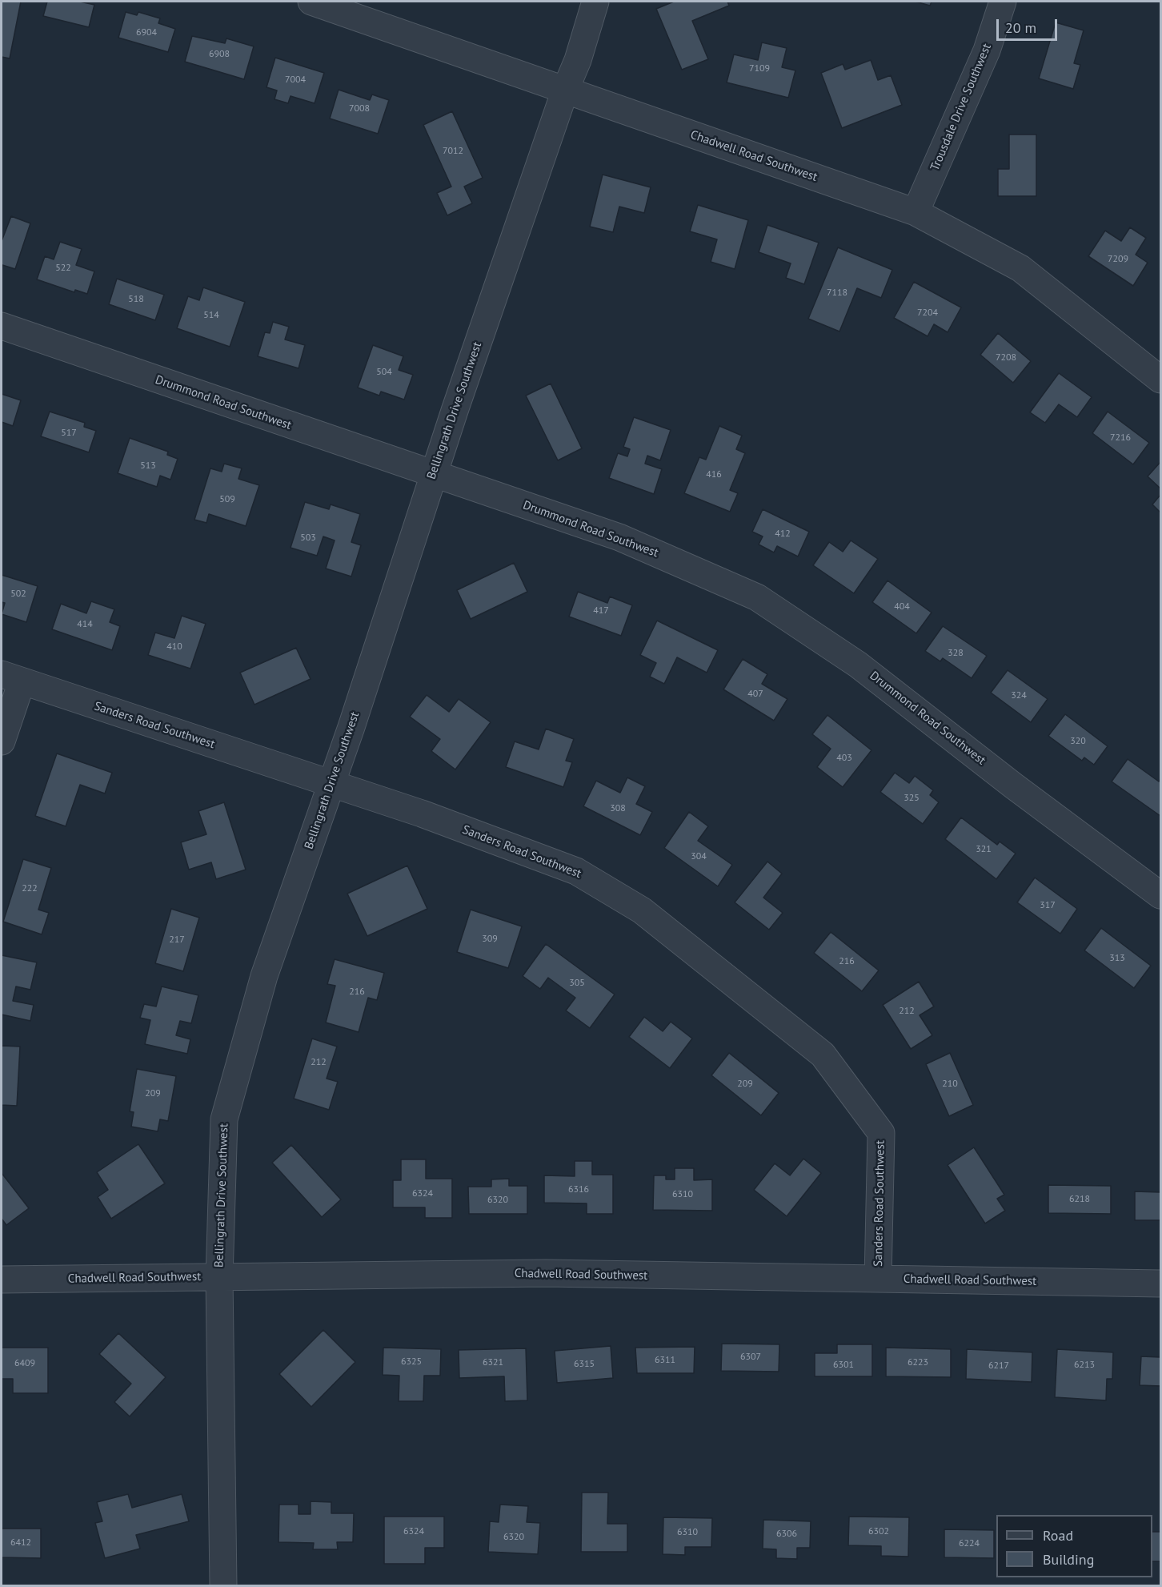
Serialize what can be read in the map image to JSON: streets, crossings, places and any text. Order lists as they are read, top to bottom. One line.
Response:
{"streets":{"street":["Trousdale Drive Southwest","Chadwell Road Southwest","Drummond Road Southwest","Bellingrath Drive Southwest","Sanders Road Southwest"]},"crossings":[["Trousdale Drive Southwest","Chadwell Road Southwest"],["Chadwell Road Southwest","Bellingrath Drive Southwest"],["Chadwell Road Southwest","Sanders Road Southwest"],["Drummond Road Southwest","Bellingrath Drive Southwest"],["Bellingrath Drive Southwest","Sanders Road Southwest"]],"house_numbers":["6904","6908","7109","7004","7008","7012","7209","522","7118","518","7204","514","7208","504","517","7216","513","416","509","412","503","502","404","417","414","410","328","407","324","320","403","325","308","321","304","222","317","309","217","313","216","305","216","212","212","209","210","209","6316","6324","6310","6218","6320","6307","6311","6325","6321","6223","6409","6315","6301","6213","6217","6324","6302","6310","6306","6320","6412","6224"],"legend":["Road","Building"],"scale_bar":"20 m"}
